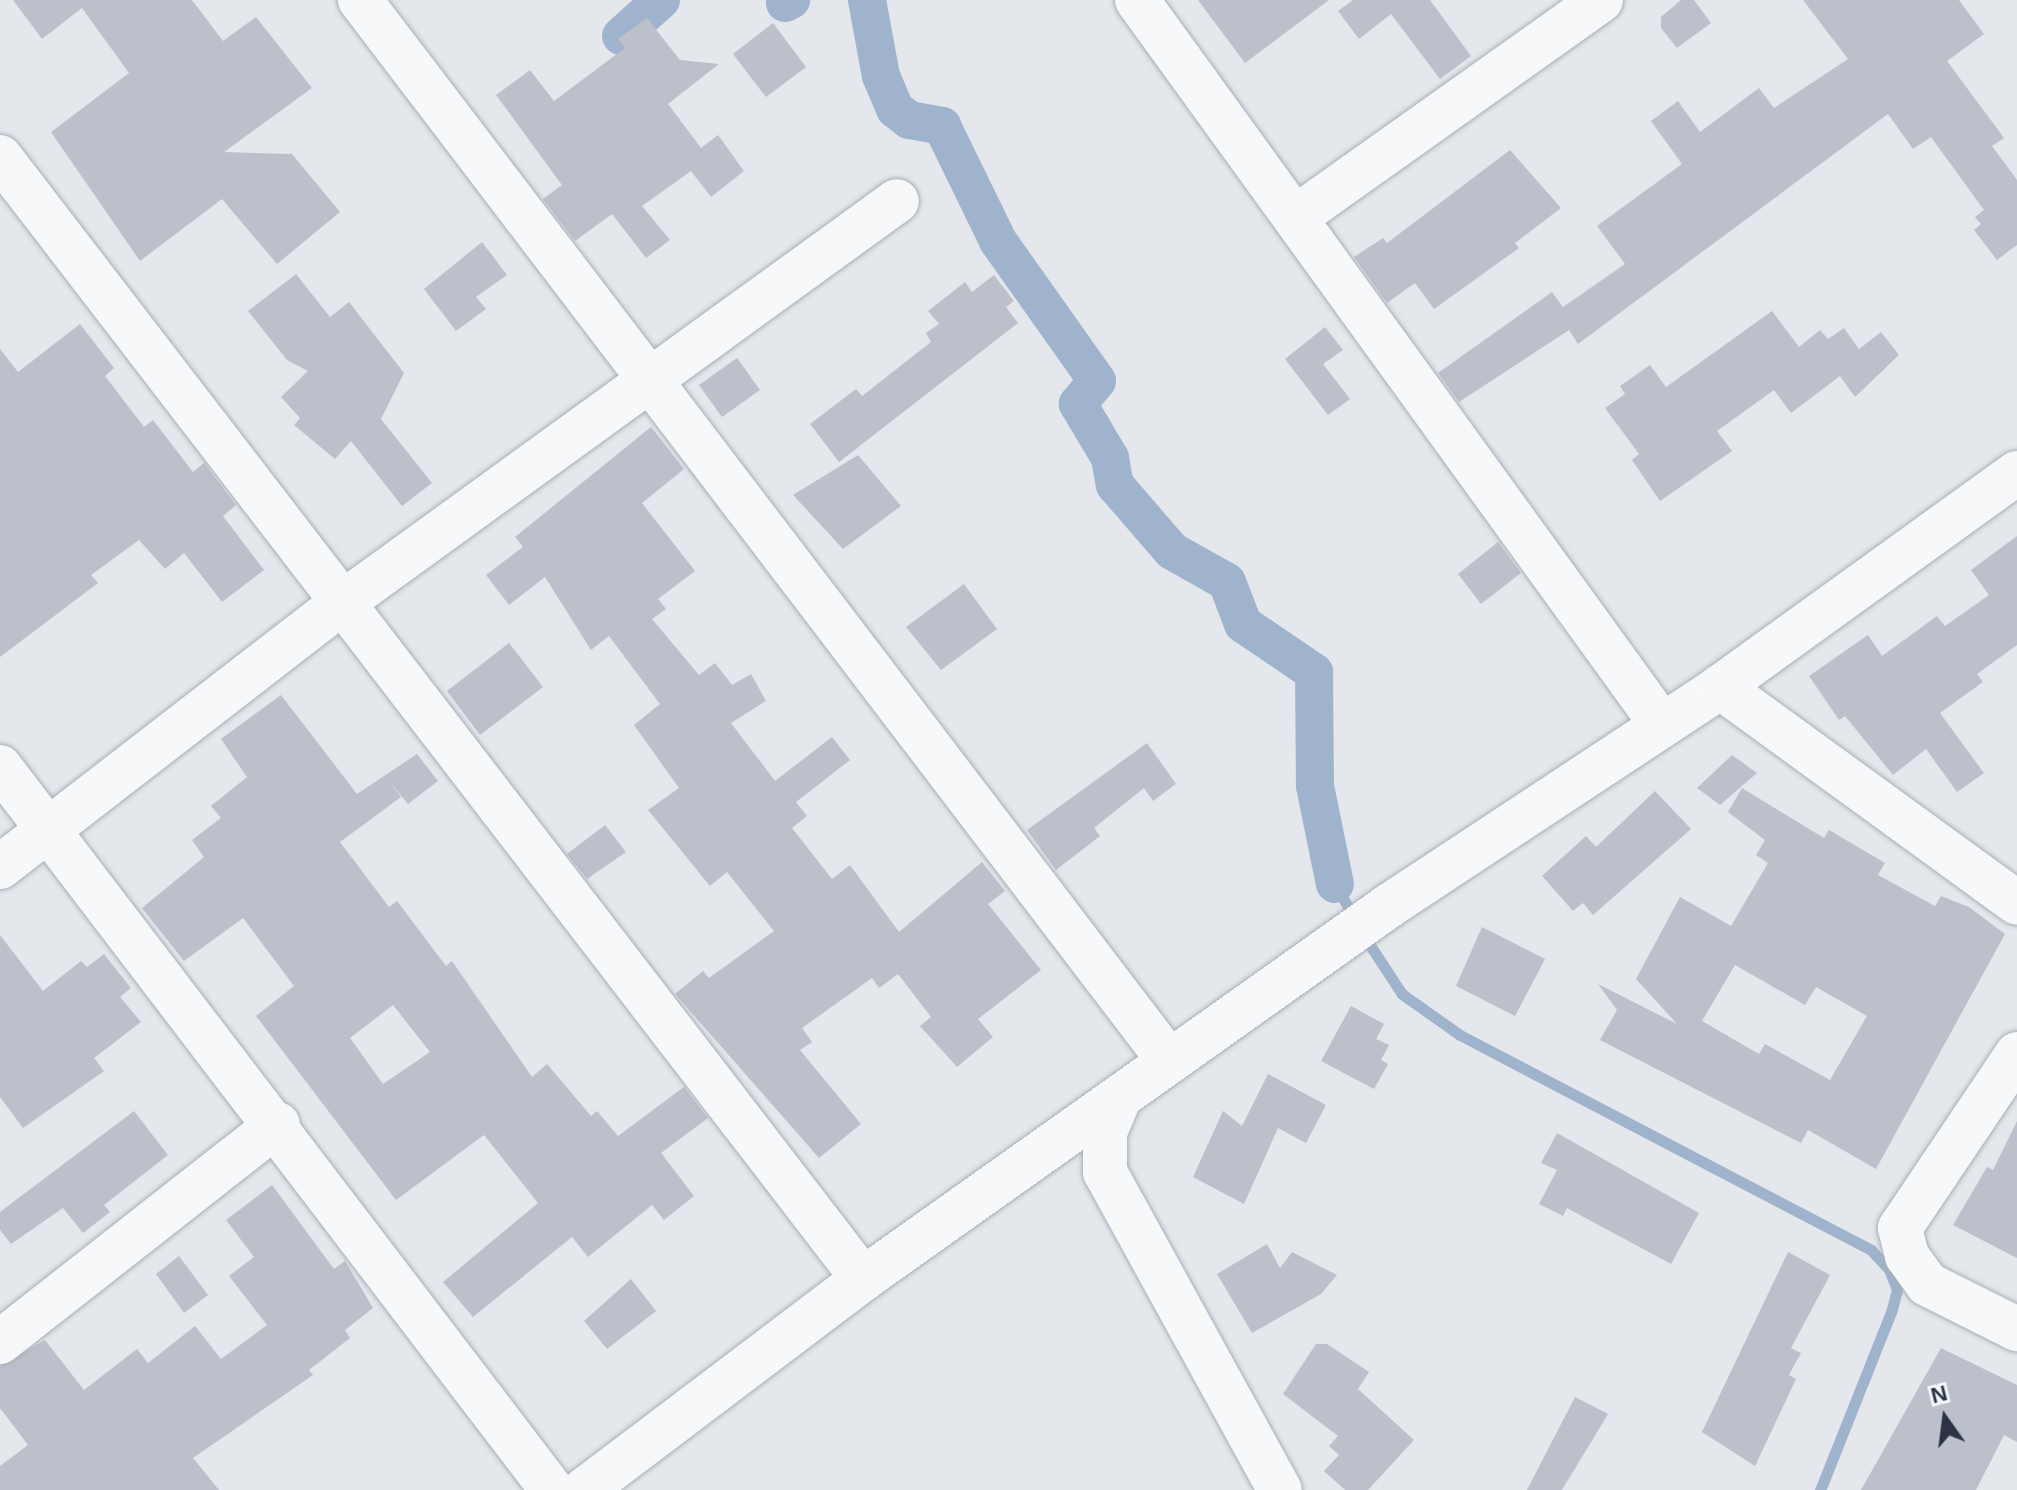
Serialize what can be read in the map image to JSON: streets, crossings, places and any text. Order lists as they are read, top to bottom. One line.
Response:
{"north":"top"}
